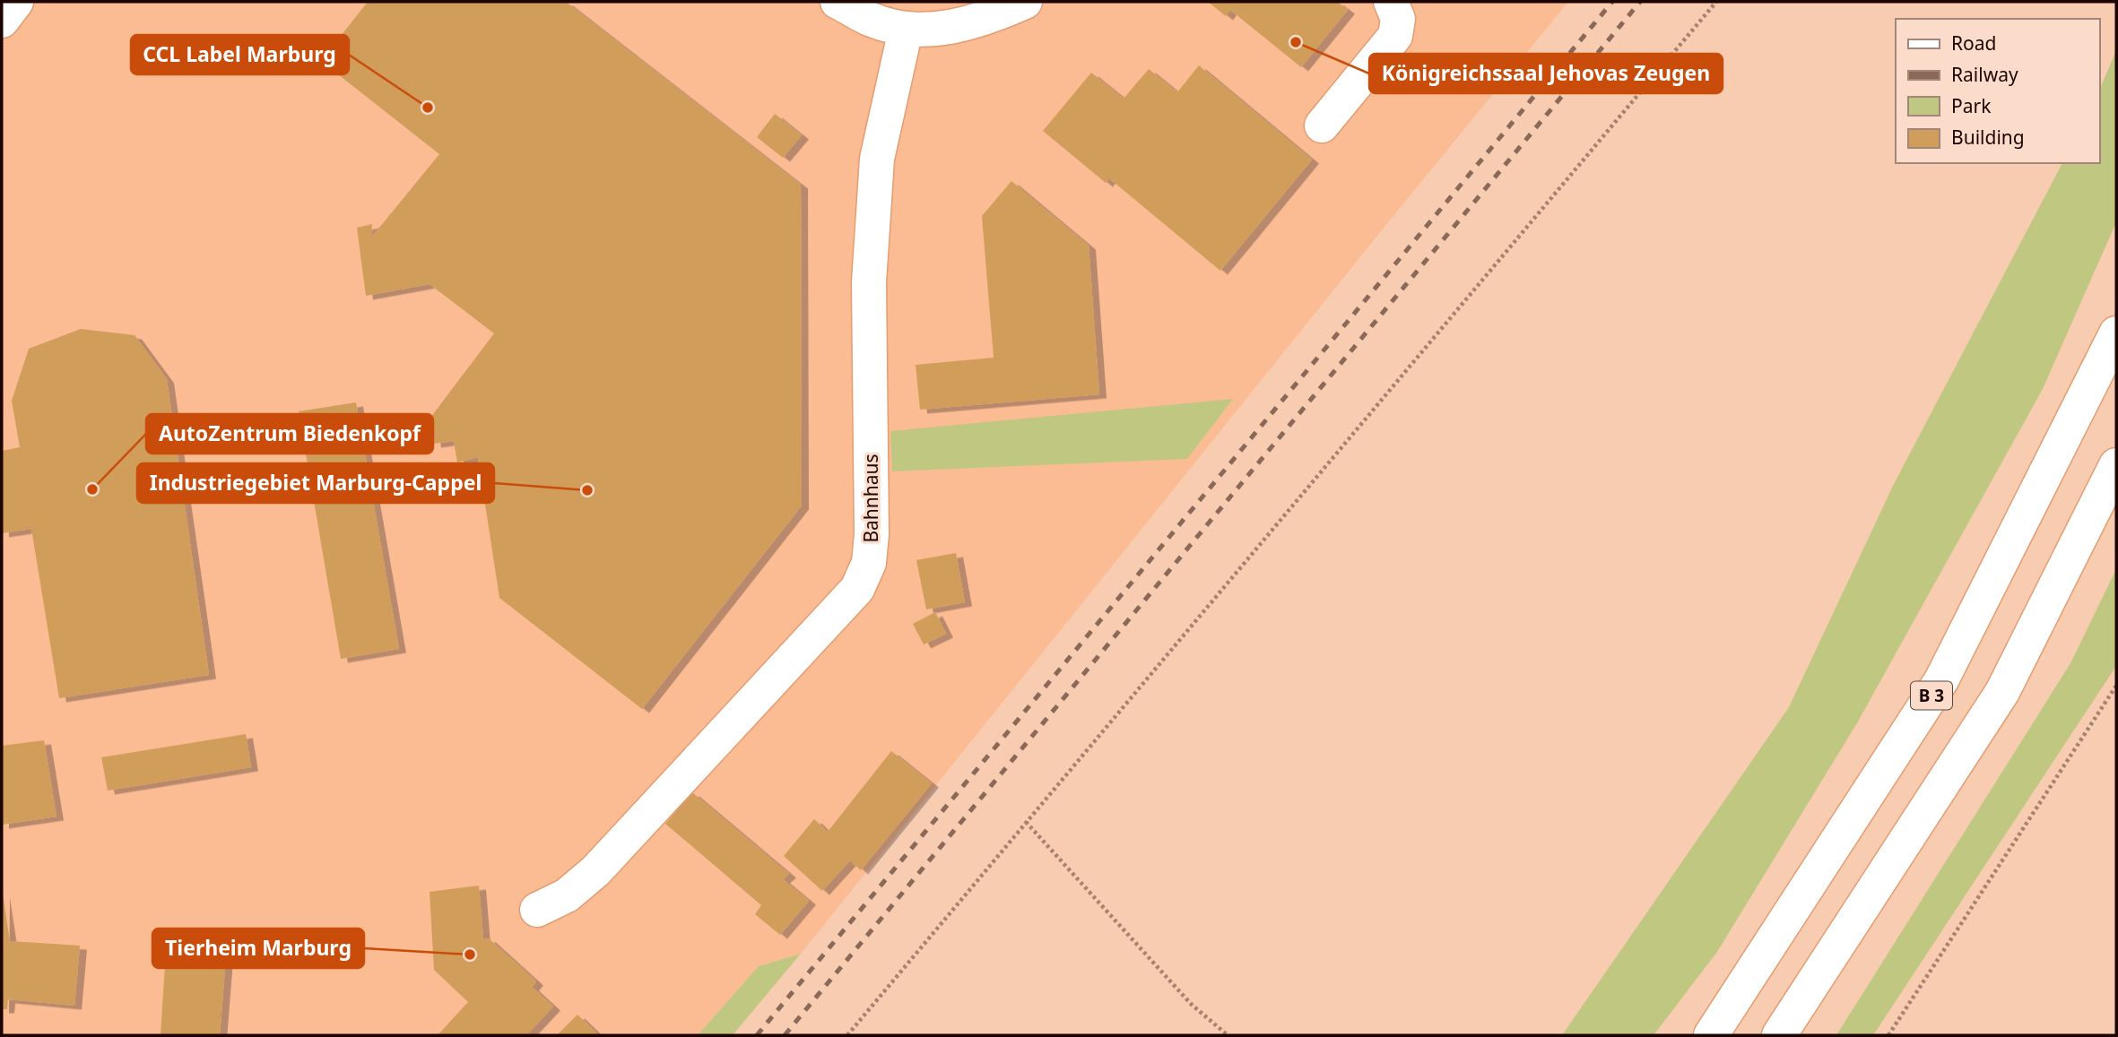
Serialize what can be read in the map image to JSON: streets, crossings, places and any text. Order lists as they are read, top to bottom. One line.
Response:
{"streets":{"main road":["Bahnhaus","B 3"]},"places":["Königreichssaal Jehovas Zeugen","CCL Label Marburg","AutoZentrum Biedenkopf","Industriegebiet Marburg-Cappel","Tierheim Marburg"],"legend":["Road","Railway","Park","Building"]}
